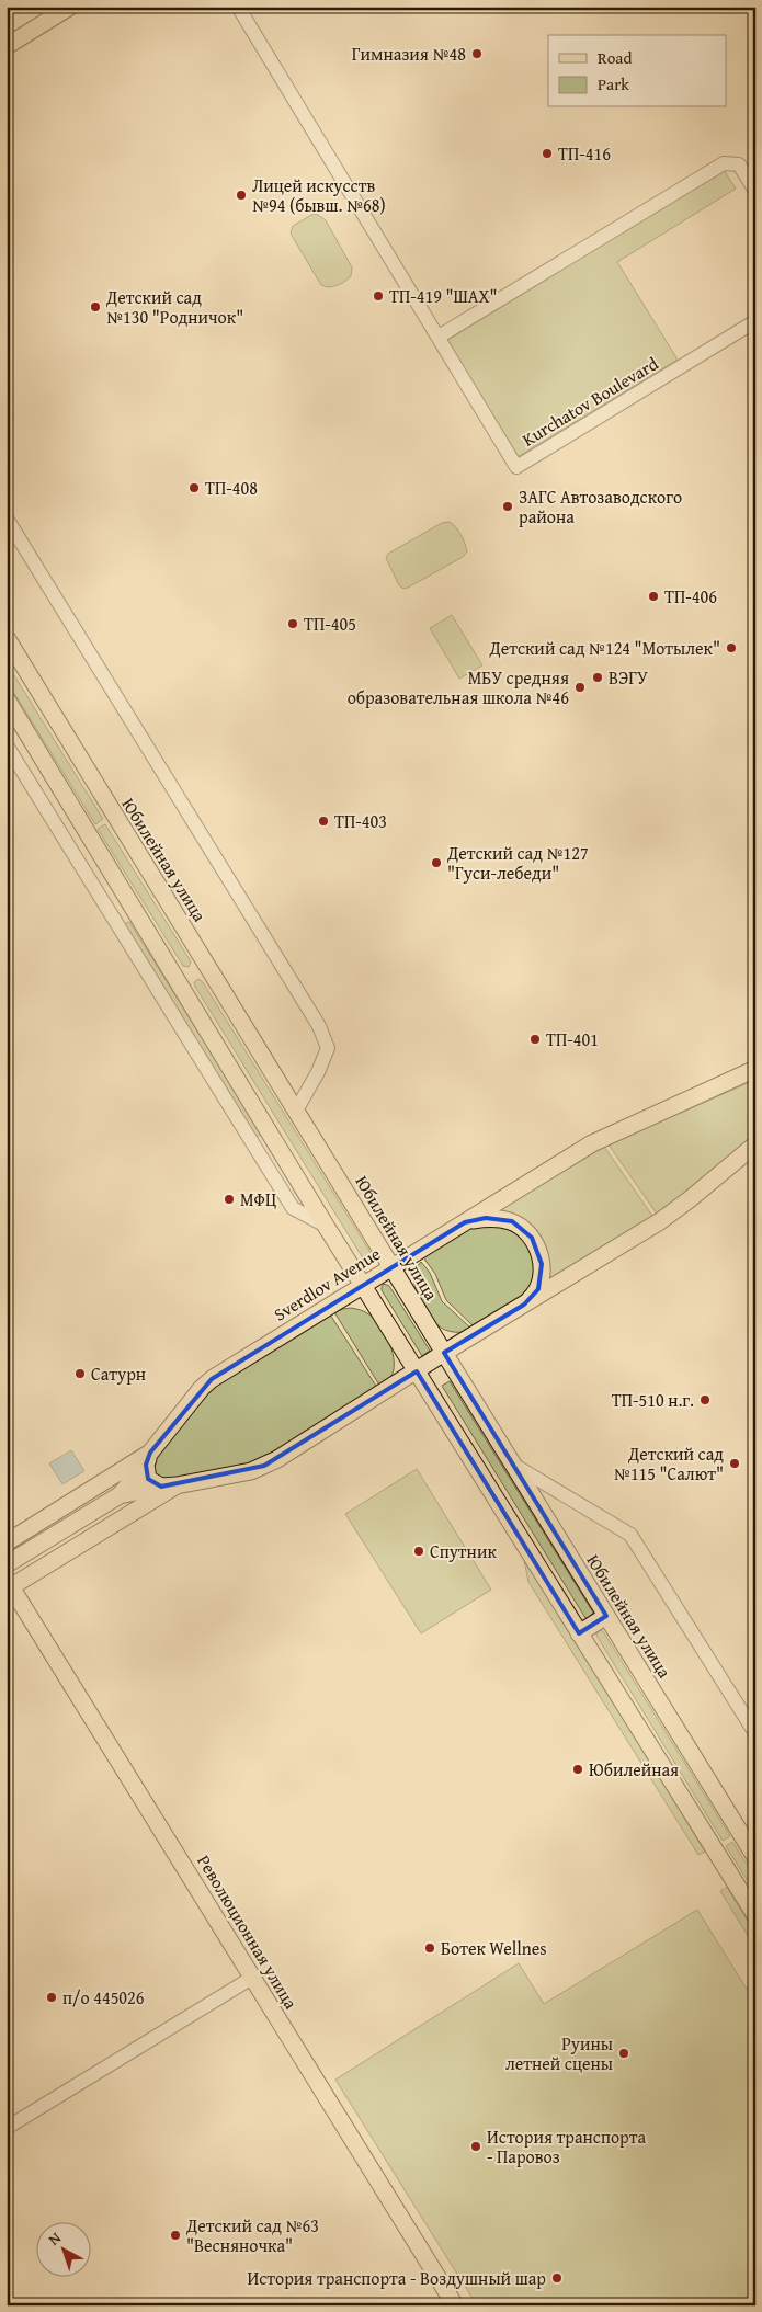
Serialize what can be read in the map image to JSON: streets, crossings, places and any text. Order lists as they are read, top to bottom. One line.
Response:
{"streets":{"main road":["Юбилейная улица","Sverdlov Avenue","Революционная улица"],"street":["Kurchatov Boulevard"]},"crossings":[["Юбилейная улица","Sverdlov Avenue"],["Sverdlov Avenue","Революционная улица"]],"places":["Гимназия №48","ТП-416","Лицей искусств №94 (бывш. №68)","ТП-419 \"ШАХ\"","Детский сад №130 \"Родничок\"","ТП-408","ЗАГС Автозаводского района","ТП-406","ТП-405","Детский сад №124 \"Мотылек\"","ВЭГУ","МБУ средняя образовательная школа №46","ТП-403","Детский сад №127 \"Гуси-лебеди\"","ТП-401","МФЦ","Сатурн","ТП-510 н.г.","Детский сад №115 \"Салют\"","Спутник","Юбилейная","Ботек Wellnes","п/о 445026","Руины летней сцены","История транспорта - Паровоз","Детский сад №63 \"Весняночка\"","История транспорта - Воздушный шар"],"legend":["Road","Park"],"north":"top left"}
